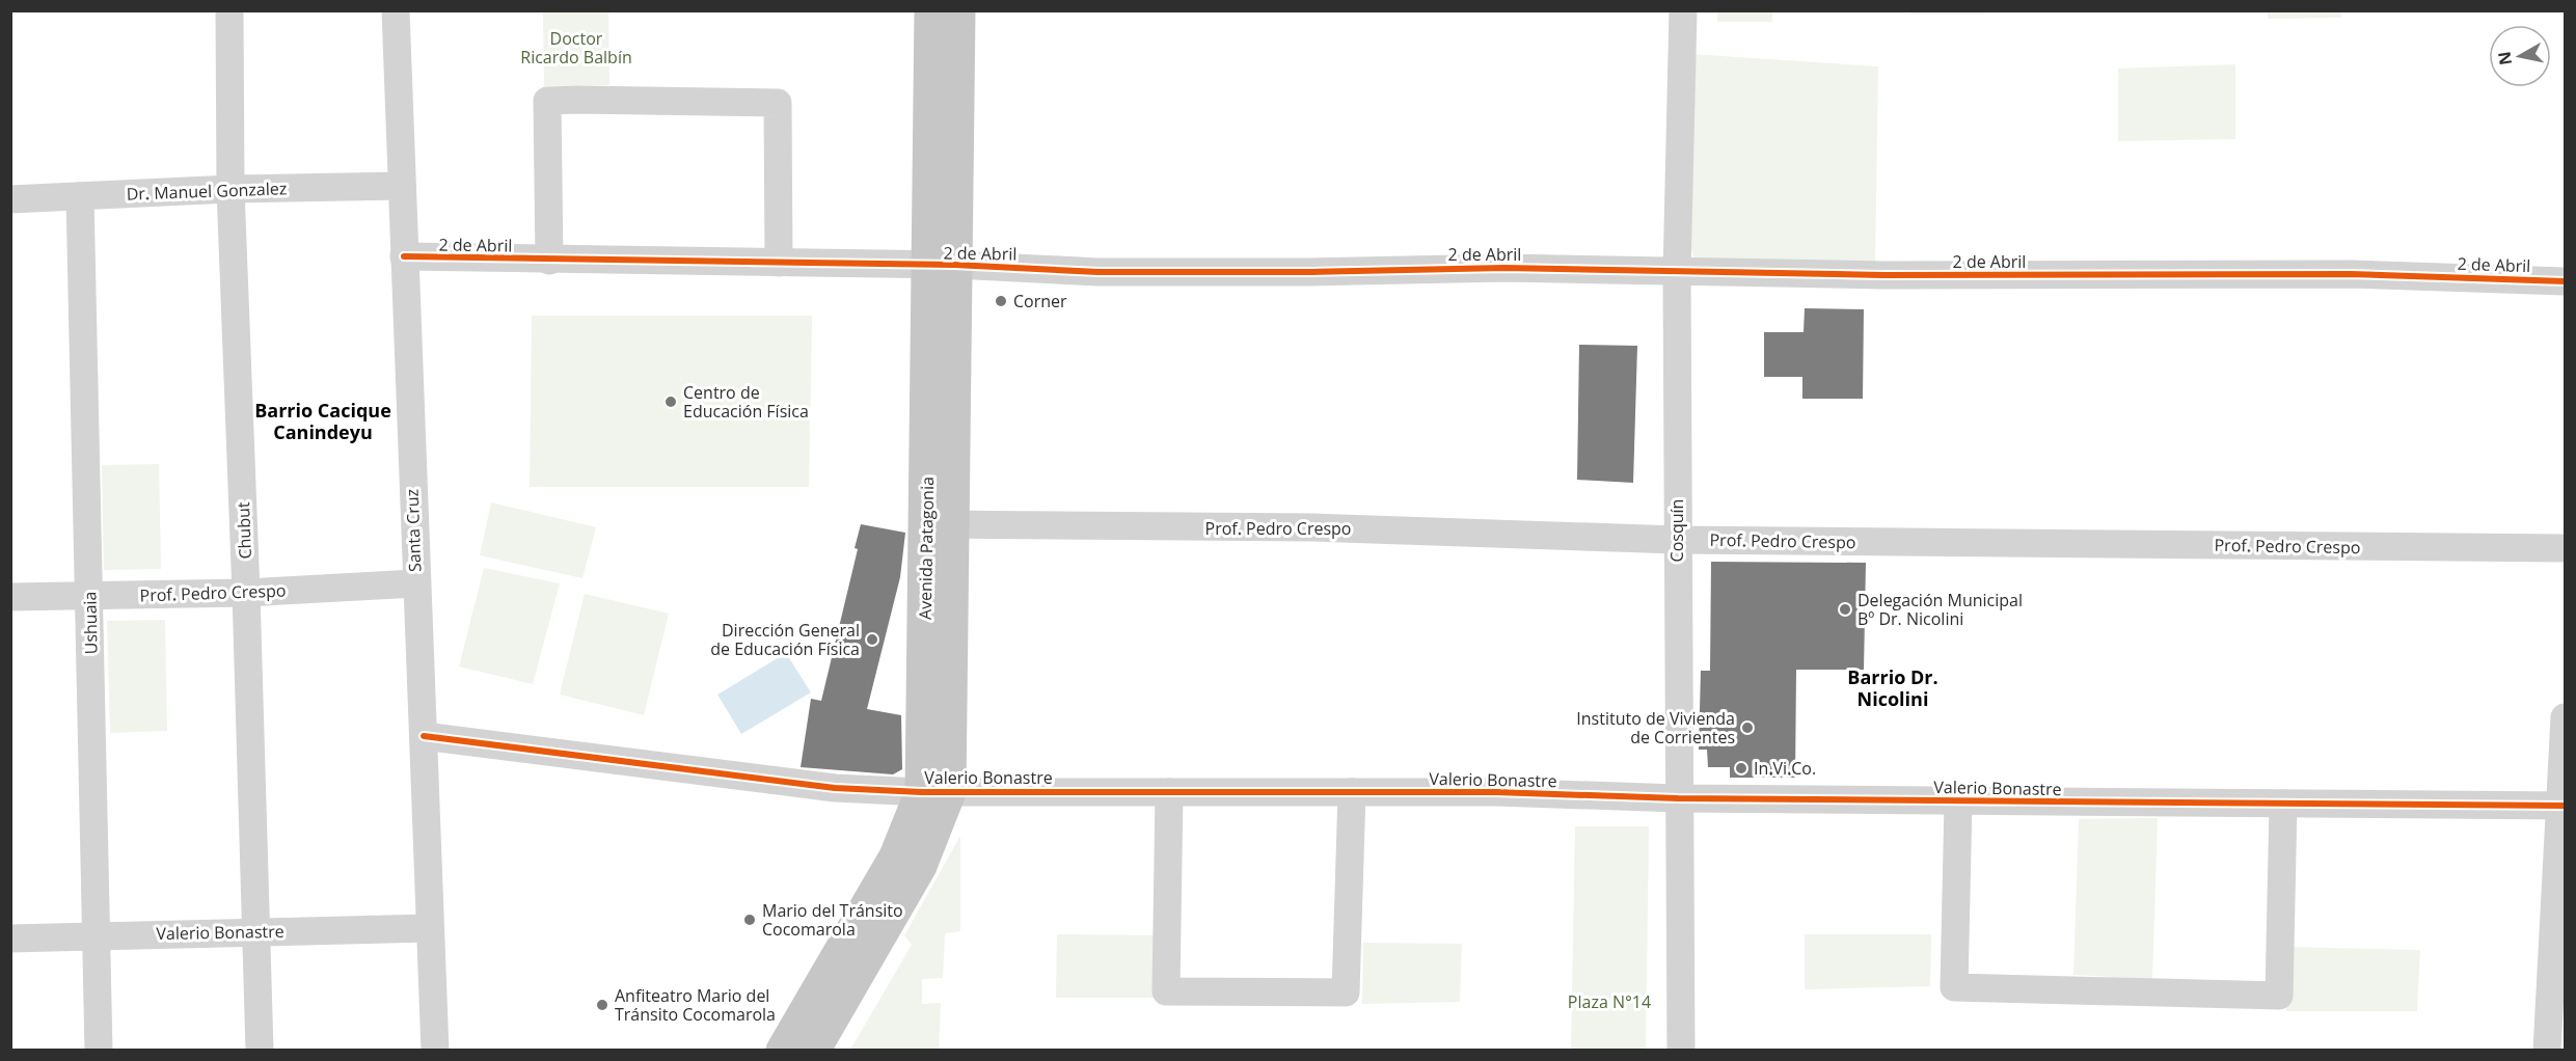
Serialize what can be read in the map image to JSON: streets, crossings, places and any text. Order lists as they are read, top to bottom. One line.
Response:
{"streets":{"main road":["Avenida Patagonia"],"street":["Dr. Manuel Gonzalez","2 de Abril","Prof. Pedro Crespo","Chubut","Santa Cruz","Cosquín","Ushuaia","Valerio Bonastre"]},"crossings":[["Dr. Manuel Gonzalez","Chubut"],["Dr. Manuel Gonzalez","Santa Cruz"],["Dr. Manuel Gonzalez","Ushuaia"],["2 de Abril","Santa Cruz"],["2 de Abril","Cosquín"],["2 de Abril","Avenida Patagonia"],["Prof. Pedro Crespo","Chubut"],["Prof. Pedro Crespo","Santa Cruz"],["Prof. Pedro Crespo","Cosquín"],["Prof. Pedro Crespo","Avenida Patagonia"],["Prof. Pedro Crespo","Ushuaia"],["Chubut","Valerio Bonastre"],["Santa Cruz","Valerio Bonastre"],["Cosquín","Valerio Bonastre"],["Avenida Patagonia","Valerio Bonastre"],["Ushuaia","Valerio Bonastre"]],"districts":["Barrio Cacique Canindeyu","Barrio Dr. Nicolini"],"parks":["Doctor Ricardo Balbín","Plaza N°14"],"places":["Corner","Centro de Educación Física","Delegación Municipal Bº Dr. Nicolini","Dirección General de Educación Física","Instituto de Vivienda de Corrientes","In.Vi.Co.","Mario del Tránsito Cocomarola","Anfiteatro Mario del Tránsito Cocomarola"],"north":"left"}
